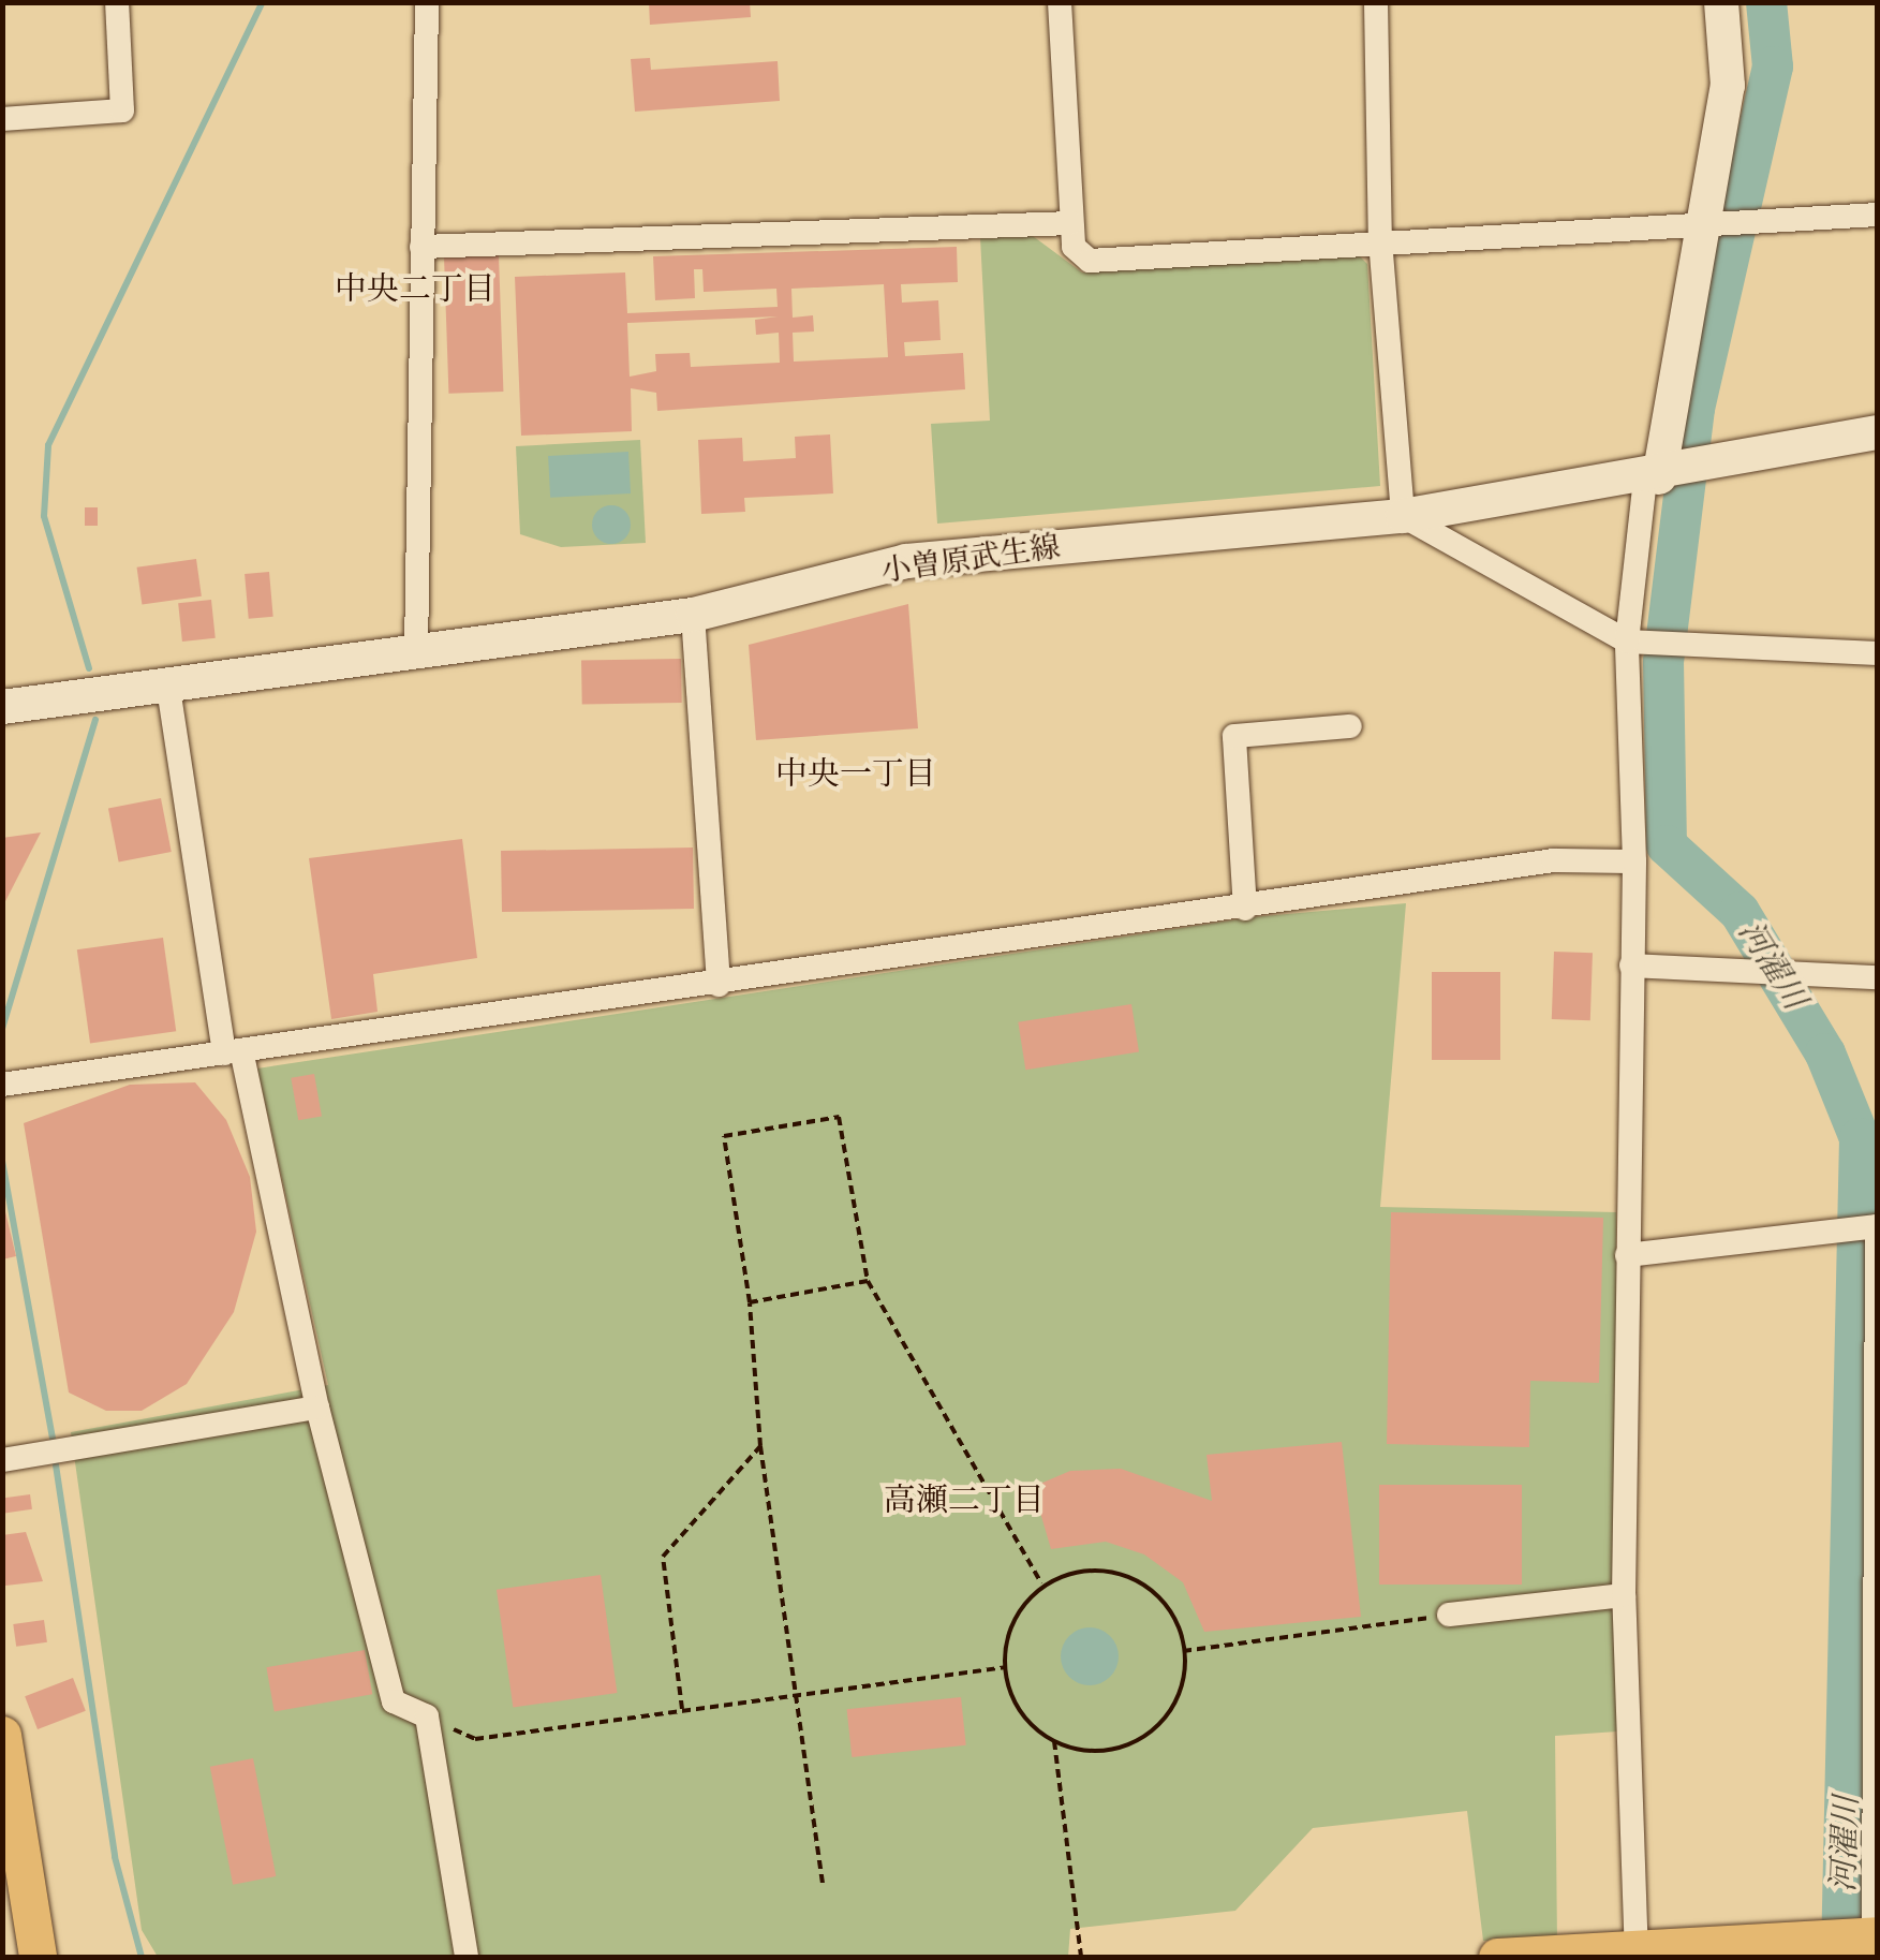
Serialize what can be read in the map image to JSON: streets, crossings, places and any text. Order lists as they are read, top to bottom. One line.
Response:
{"streets":{"main road":["小曽原武生線"]},"districts":["中央二丁目","中央一丁目","高瀬二丁目"],"water":["河濯川"]}
